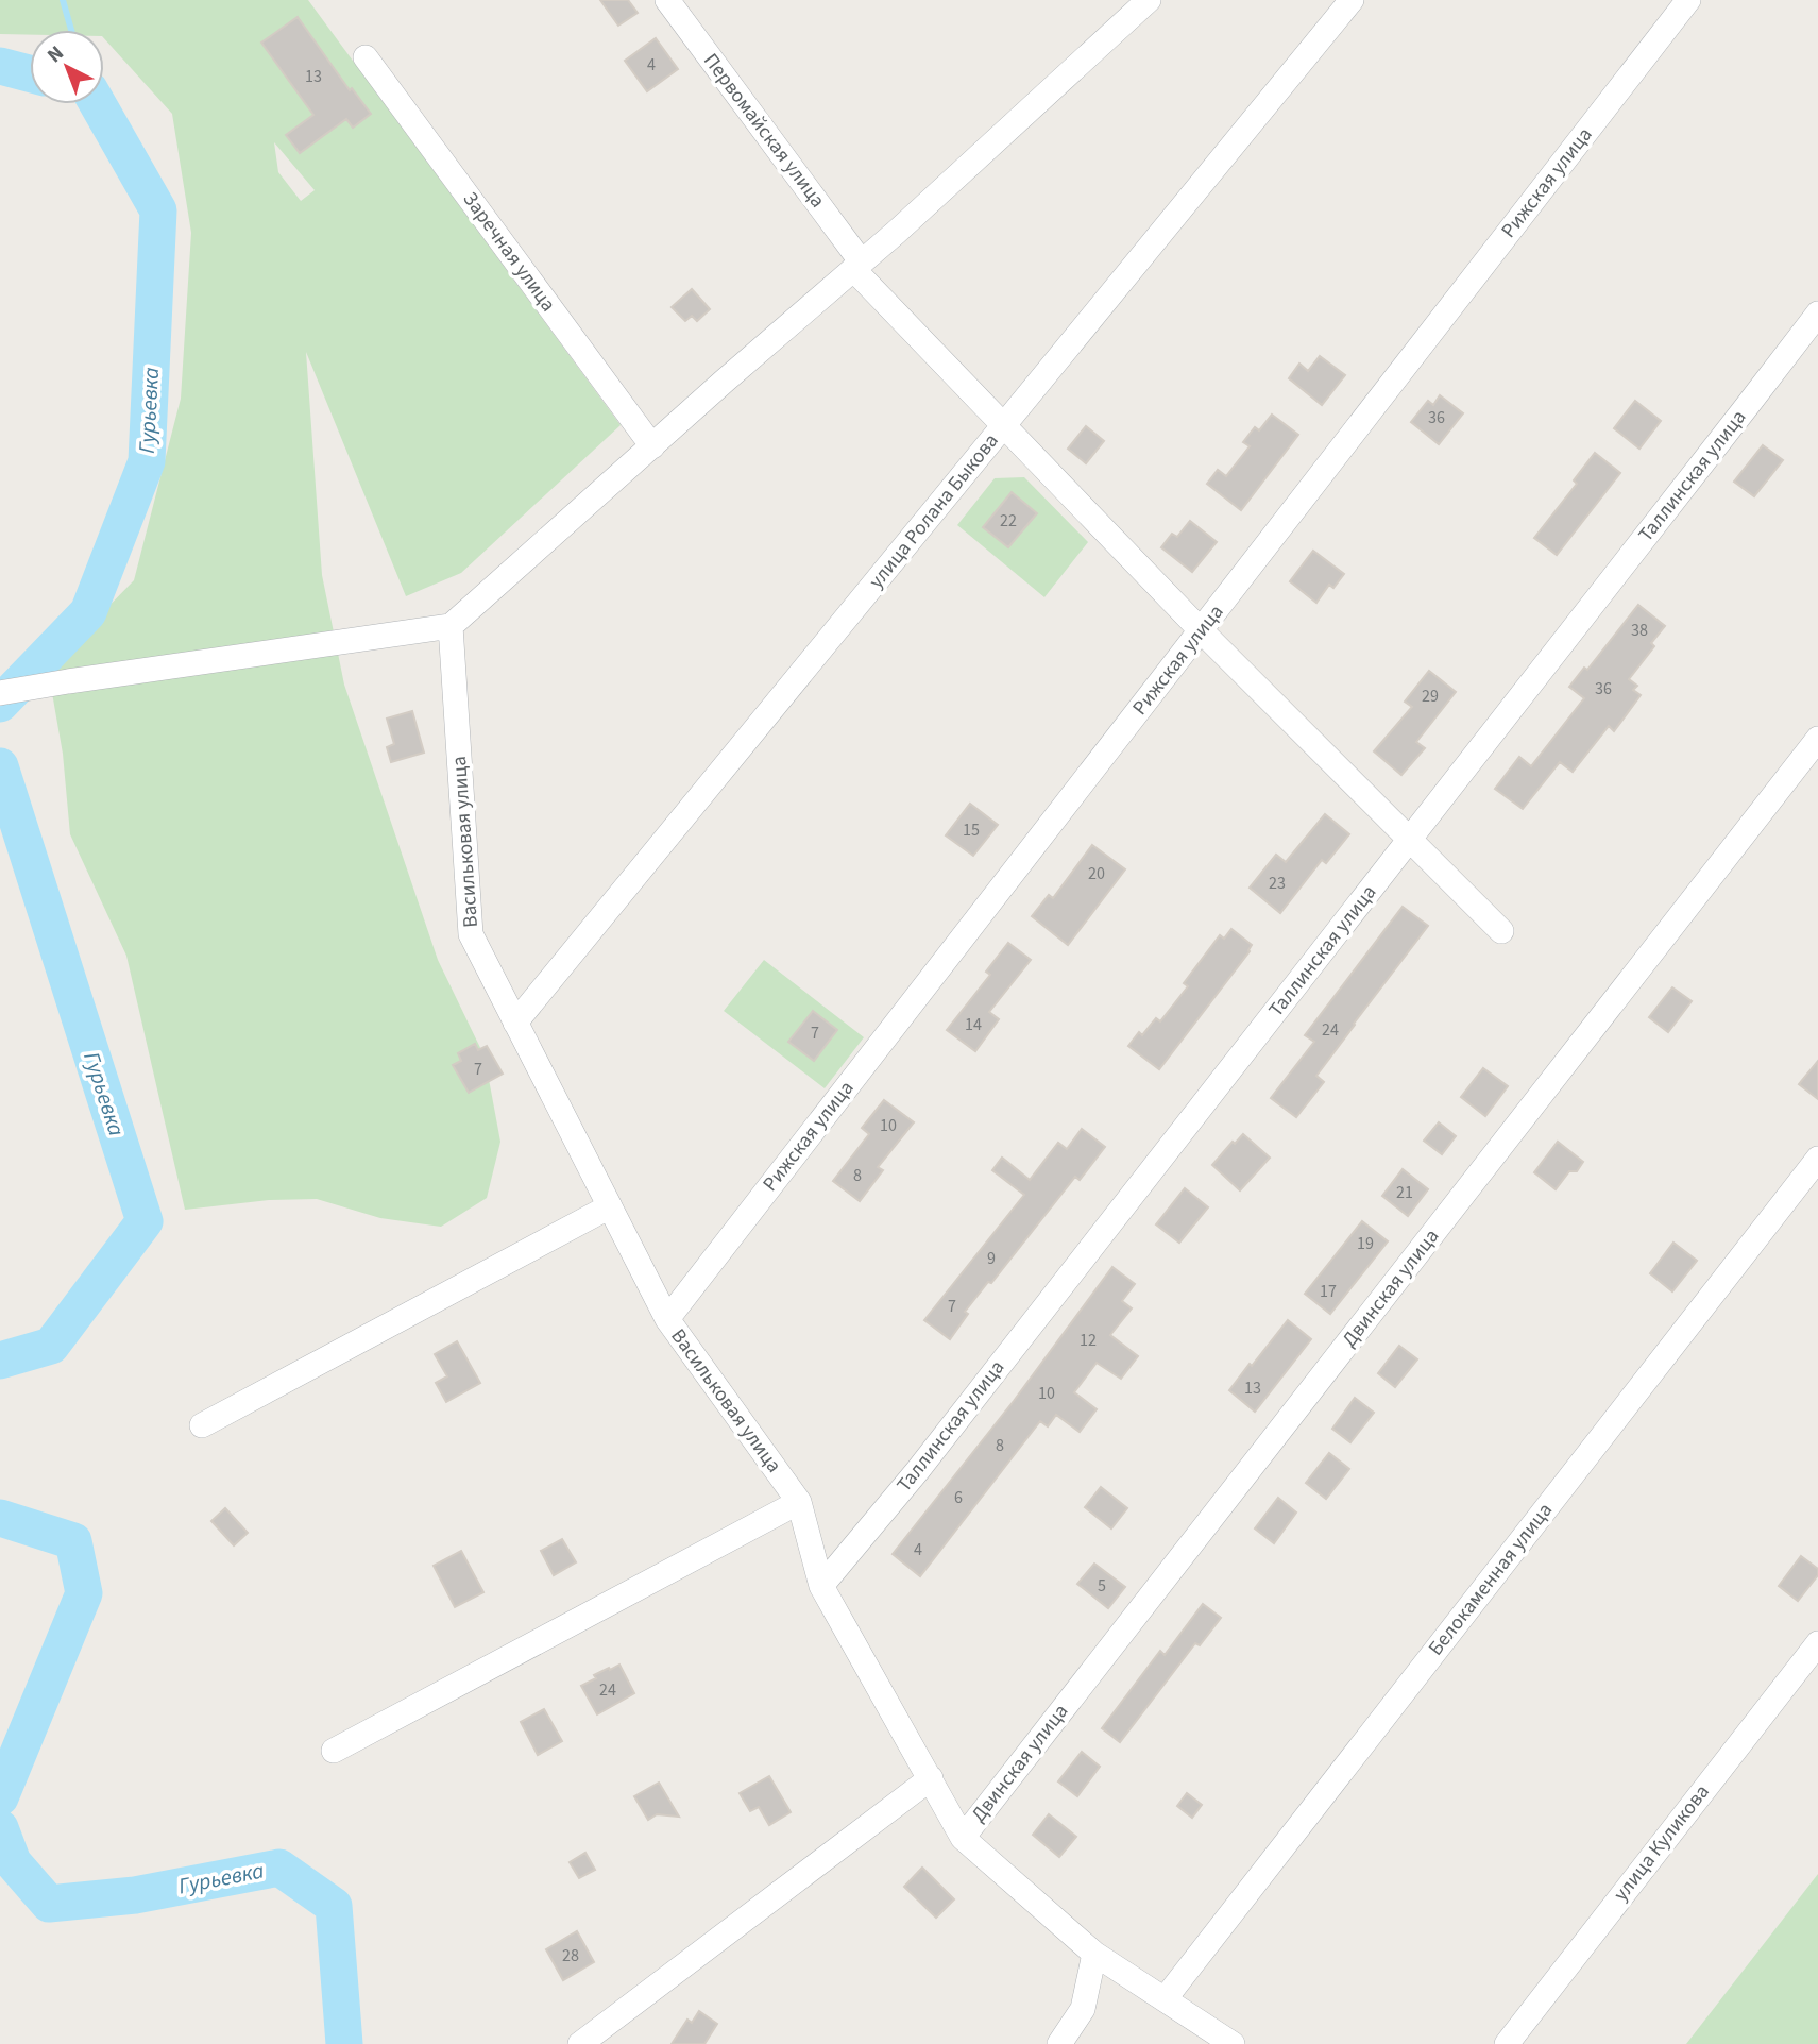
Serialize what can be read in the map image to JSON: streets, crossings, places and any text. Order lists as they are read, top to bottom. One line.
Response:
{"streets":{"street":["Первомайская улица","Рижская улица","Заречная улица","Таллинская улица","улица Ролана Быкова","Васильковая улица","Двинская улица","Белокаменная улица","улица Куликова"]},"crossings":[["Первомайская улица","Рижская улица"],["Первомайская улица","Таллинская улица"],["Первомайская улица","улица Ролана Быкова"],["Рижская улица","Васильковая улица"],["Таллинская улица","Васильковая улица"],["улица Ролана Быкова","Васильковая улица"],["Васильковая улица","Двинская улица"],["Васильковая улица","Белокаменная улица"]],"water":["Гурьевка"],"house_numbers":["4","13","36","22","38","36","29","15","20","23","14","24","7","7","10","8","21","19","9","17","7","12","13","10","8","6","4","5","24","28"],"north":"top left"}
